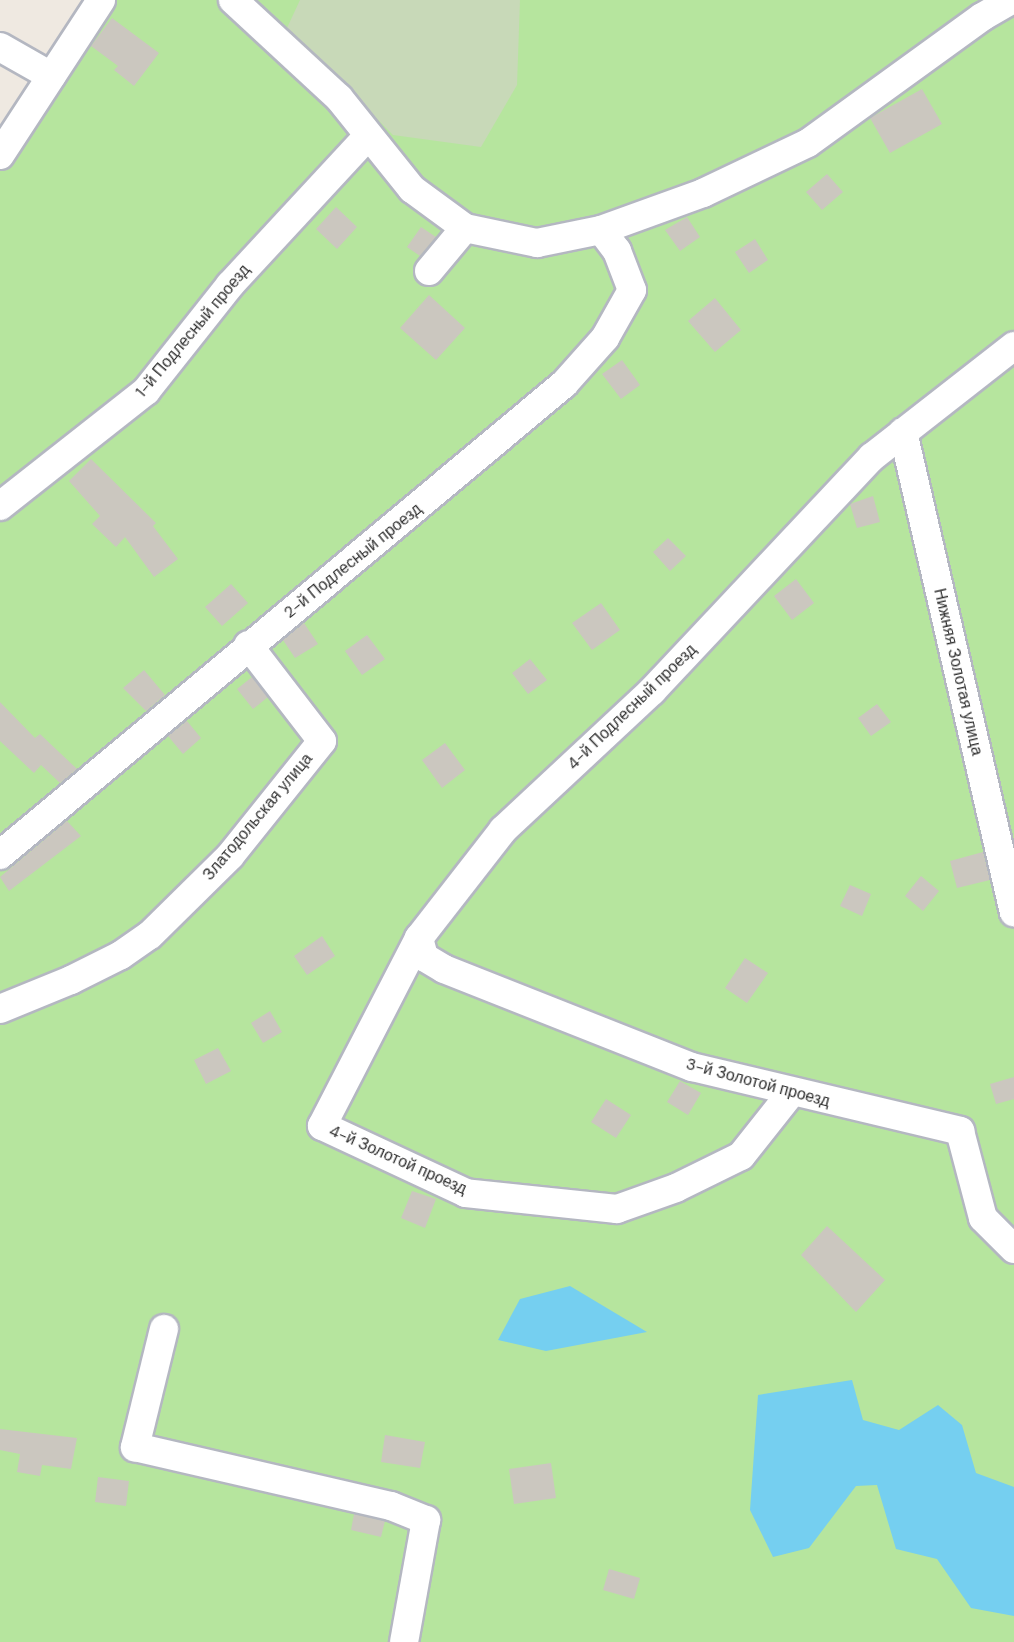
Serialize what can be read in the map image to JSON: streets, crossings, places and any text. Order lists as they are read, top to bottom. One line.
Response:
{"streets":{"street":["1-й Подлесный проезд","2-й Подлесный проезд","Нижняя Золотая улица","4-й Подлесный проезд","Златодольская улица","3-й Золотой проезд","4-й Золотой проезд"]},"crossings":[["2-й Подлесный проезд","Златодольская улица"],["Нижняя Золотая улица","4-й Подлесный проезд"],["4-й Подлесный проезд","3-й Золотой проезд"],["4-й Подлесный проезд","4-й Золотой проезд"],["3-й Золотой проезд","4-й Золотой проезд"]]}
